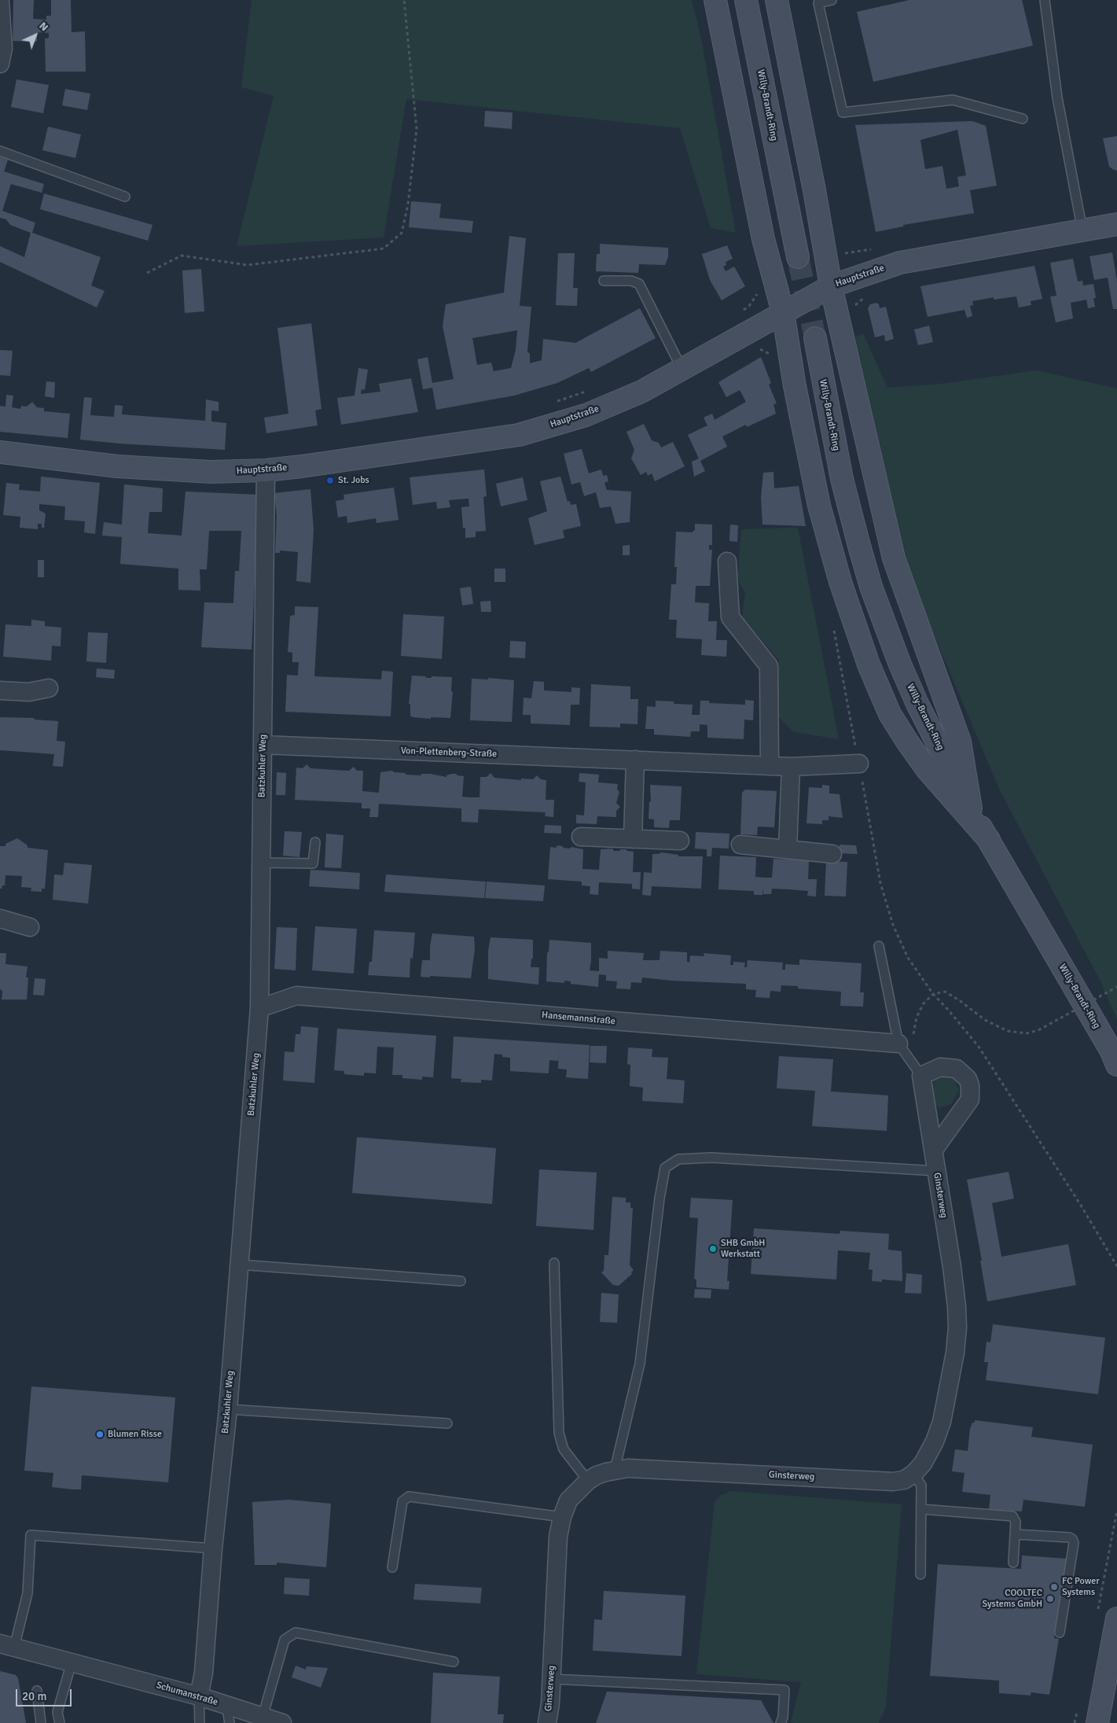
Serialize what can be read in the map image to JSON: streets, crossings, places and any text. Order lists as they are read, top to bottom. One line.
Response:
{"streets":{"main road":["Willy-Brandt-Ring","Hauptstraße"],"street":["Von-Plettenberg-Straße","Batzkuhler Weg","Hansemannstraße","Ginsterweg","Schumanstraße"]},"crossings":[["Hauptstraße","Batzkuhler Weg"],["Von-Plettenberg-Straße","Batzkuhler Weg"],["Batzkuhler Weg","Hansemannstraße"],["Batzkuhler Weg","Schumanstraße"]],"places":["St. Jobs","SHB GmbH Werkstatt","Blumen Risse","FC Power Systems","COOLTEC Systems GmbH"],"scale_bar":"20 m","north":"top right"}
